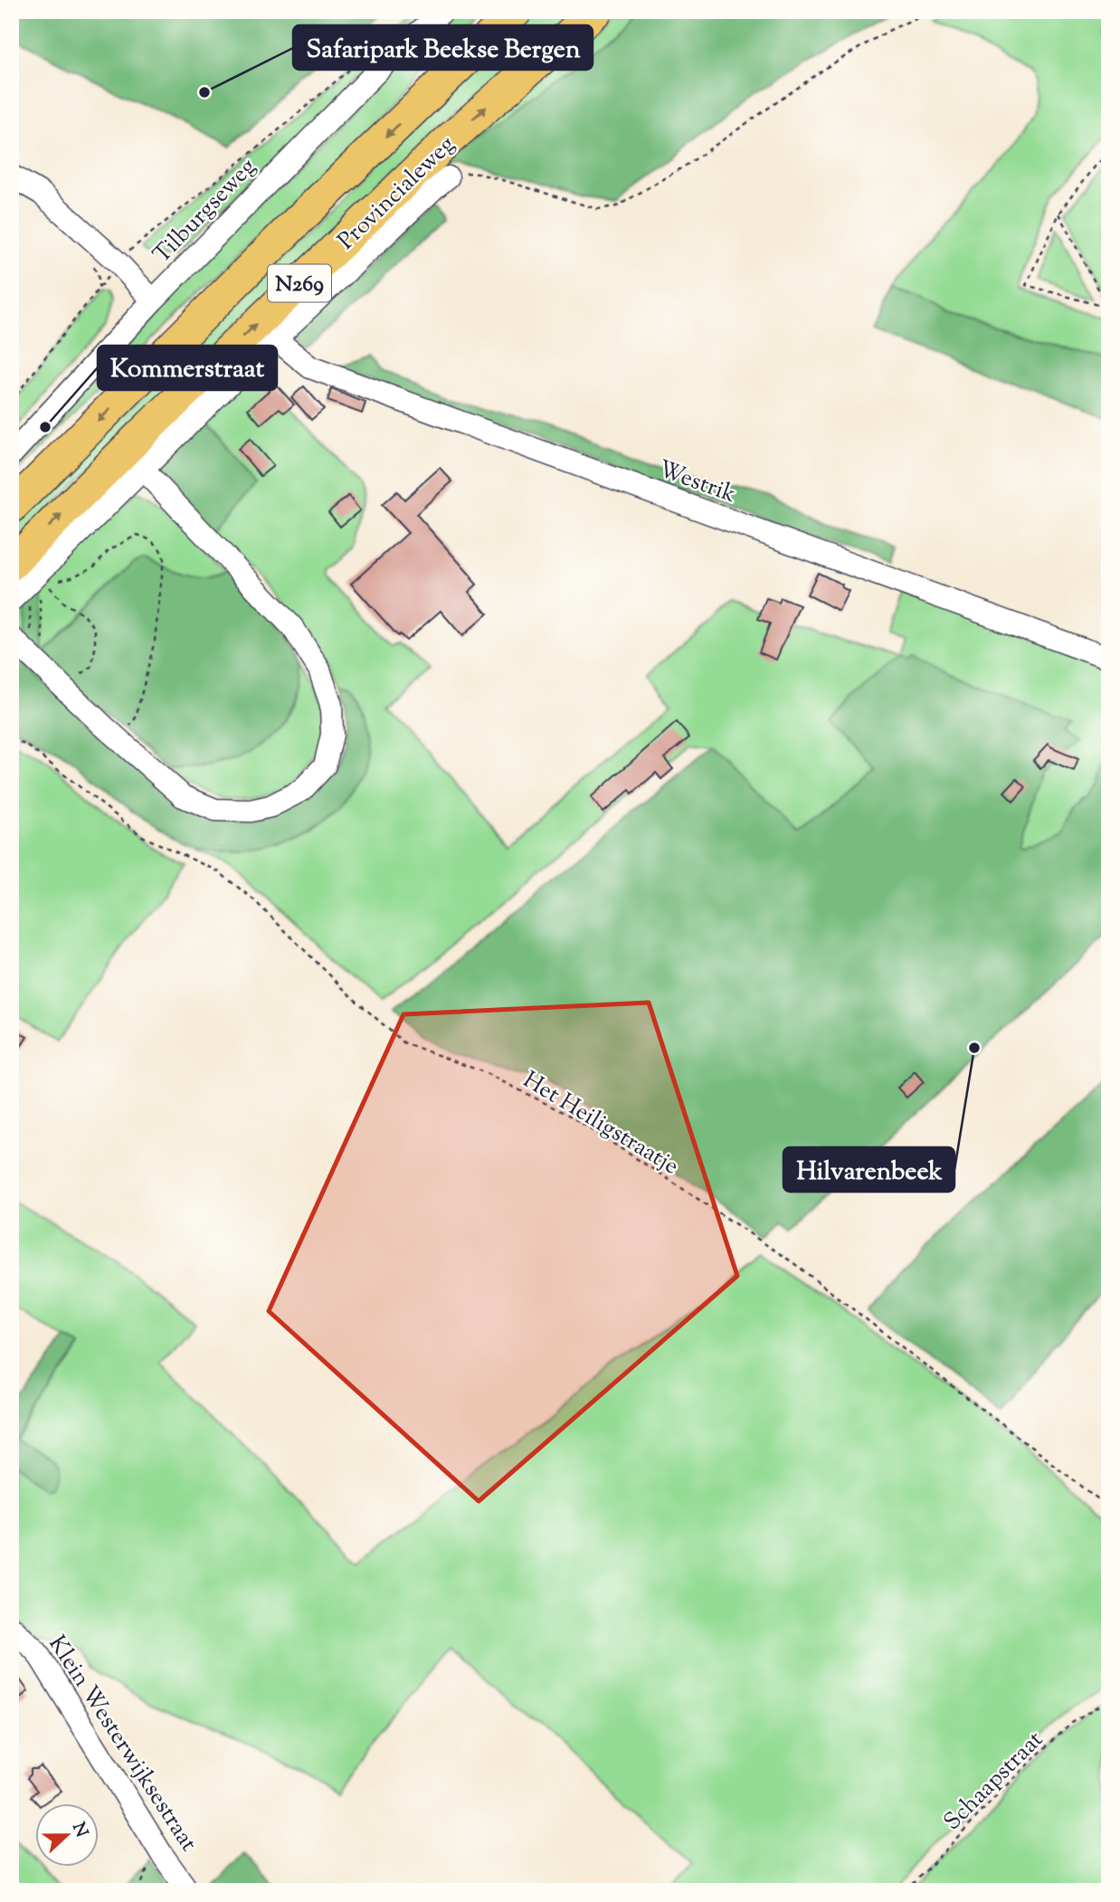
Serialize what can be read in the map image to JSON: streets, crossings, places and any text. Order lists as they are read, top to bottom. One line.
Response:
{"streets":{"highway":["Provincialeweg","N269"],"street":["Tilburgseweg","Westrik","Klein Westerwijksestraat"],"path":["Het Heiligstraatje","Schaapstraat"]},"places":["Safaripark Beekse Bergen","Kommerstraat","Hilvarenbeek"],"north":"right"}
